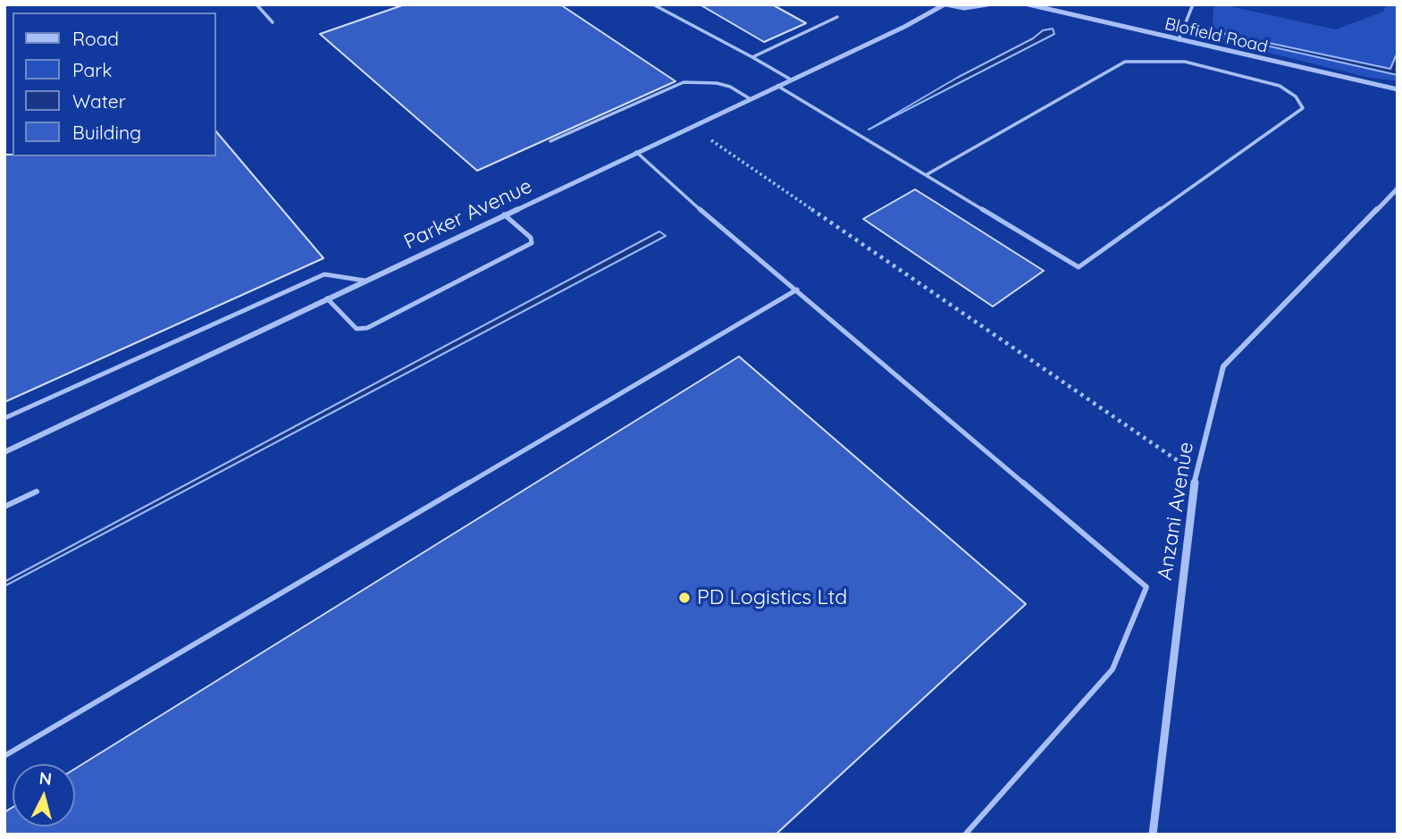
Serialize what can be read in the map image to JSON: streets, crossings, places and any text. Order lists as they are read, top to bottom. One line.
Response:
{"streets":{"street":["Blofield Road","Parker Avenue","Anzani Avenue"]},"places":["PD Logistics Ltd"],"legend":["Road","Park","Water","Building"],"north":"top"}
